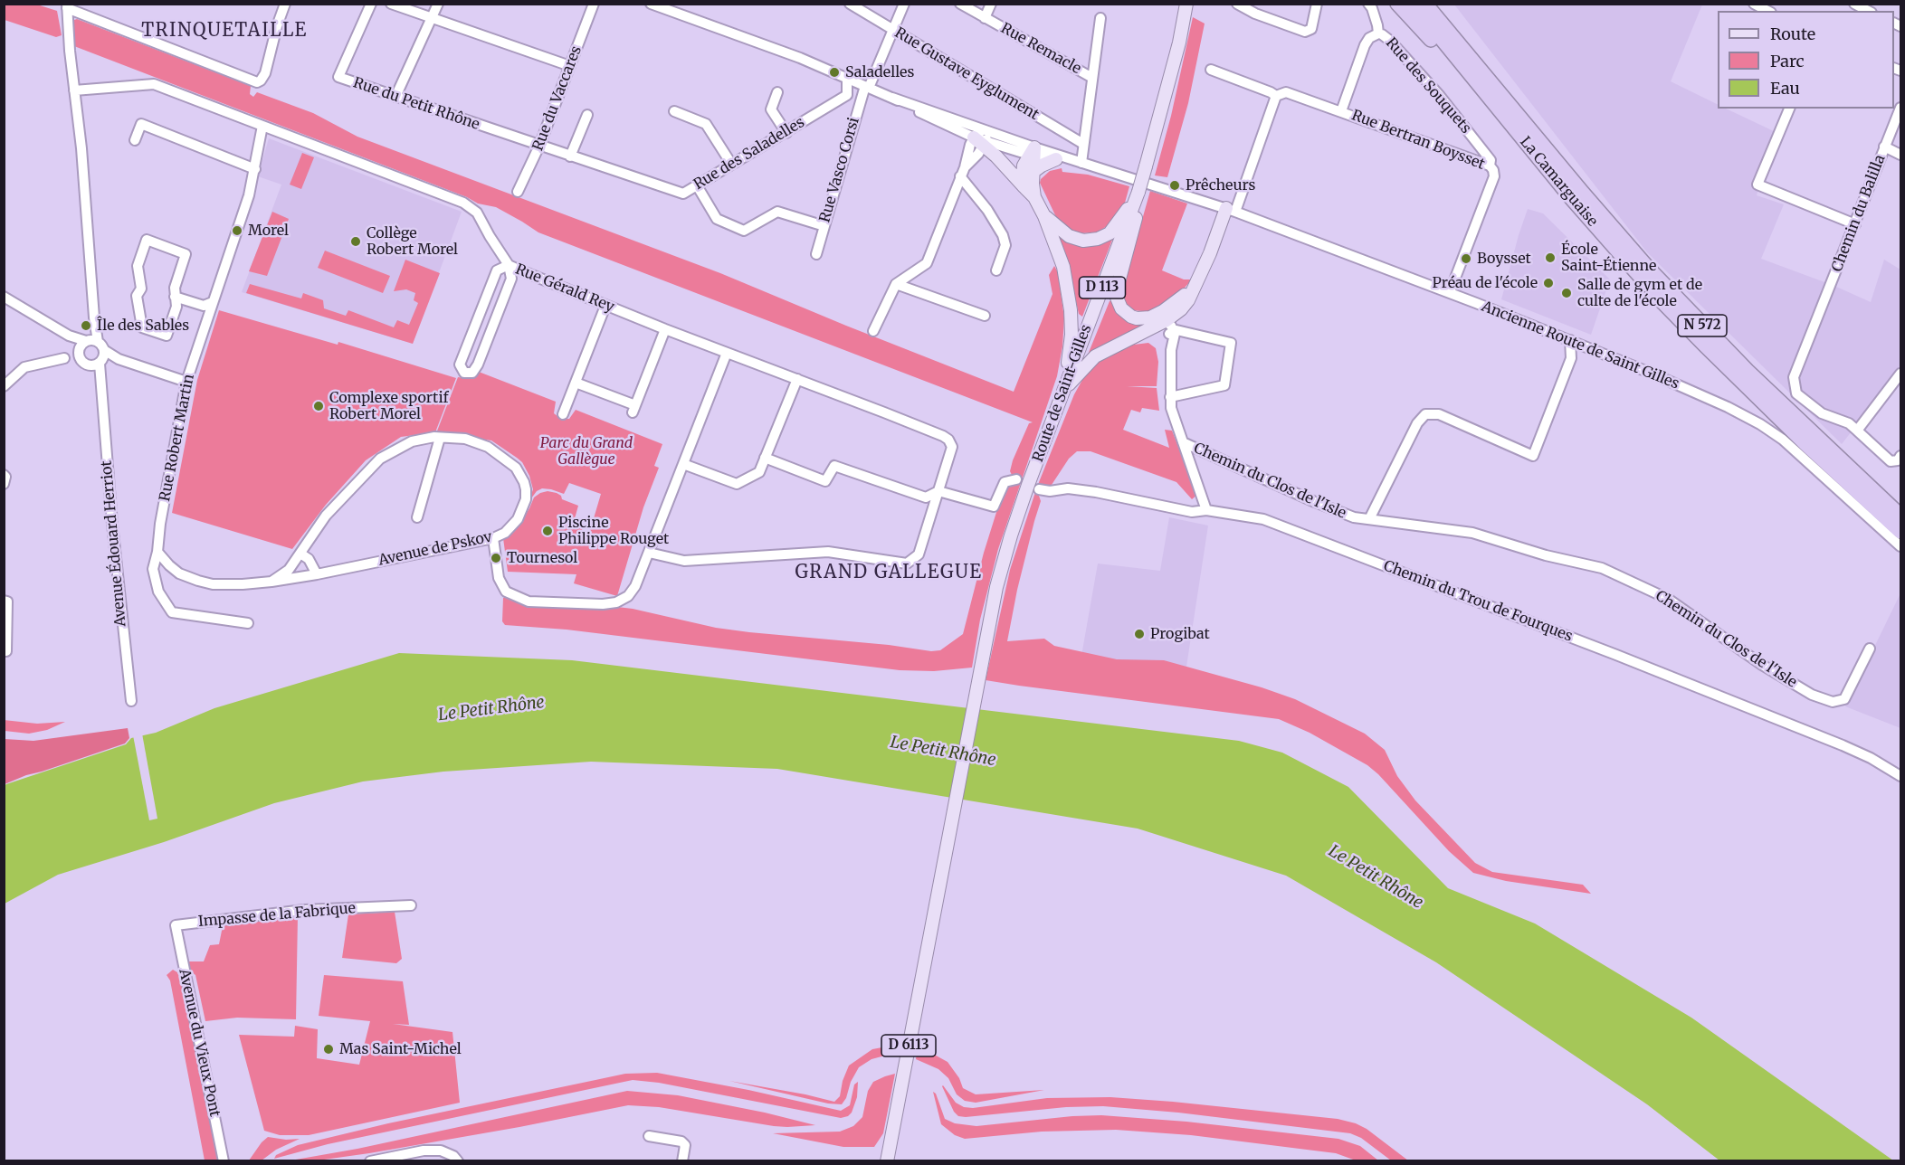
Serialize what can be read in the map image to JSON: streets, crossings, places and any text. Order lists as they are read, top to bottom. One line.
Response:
{"streets":{"highway":["La Camarguaise","N 572"],"main road":["D 113","Route de Saint-Gilles","D 6113"],"street":["Rue Remacle","Rue Gustave Eyglument","Rue des Souquets","Rue du Vaccares","Rue du Petit Rhône","Rue Bertran Boysset","Rue des Saladelles","Rue Vasco Corsi","Chemin du Balilla","Rue Gérald Rey","Ancienne Route de Saint Gilles","Rue Robert Martin","Chemin du Clos de l'Isle","Avenue Édouard Herriot","Avenue de Pskov","Chemin du Trou de Fourques","Impasse de la Fabrique","Avenue du Vieux Pont"]},"crossings":[["Rue Gustave Eyglument","Rue Vasco Corsi"],["Rue des Souquets","Rue Bertran Boysset"],["Rue du Vaccares","Rue du Petit Rhône"],["Rue du Vaccares","Rue des Saladelles"],["Rue du Petit Rhône","Rue des Saladelles"],["Rue Bertran Boysset","Ancienne Route de Saint Gilles"],["Rue Gérald Rey","Rue Robert Martin"],["Rue Gérald Rey","Avenue Édouard Herriot"],["Rue Robert Martin","Avenue de Pskov"],["Impasse de la Fabrique","Avenue du Vieux Pont"]],"districts":["TRINQUETAILLE","GRAND GALLEGUE"],"water":["Le Petit Rhône"],"parks":["Parc du Grand Gallègue"],"places":["Saladelles","Prêcheurs","Morel","Collège Robert Morel","École Saint-Étienne","Boysset","Préau de l'école","Salle de gym et de culte de l'école","Île des Sables","Complexe sportif Robert Morel","Piscine Philippe Rouget","Tournesol","Progibat","Mas Saint-Michel"],"legend":["Route","Parc","Eau"]}
